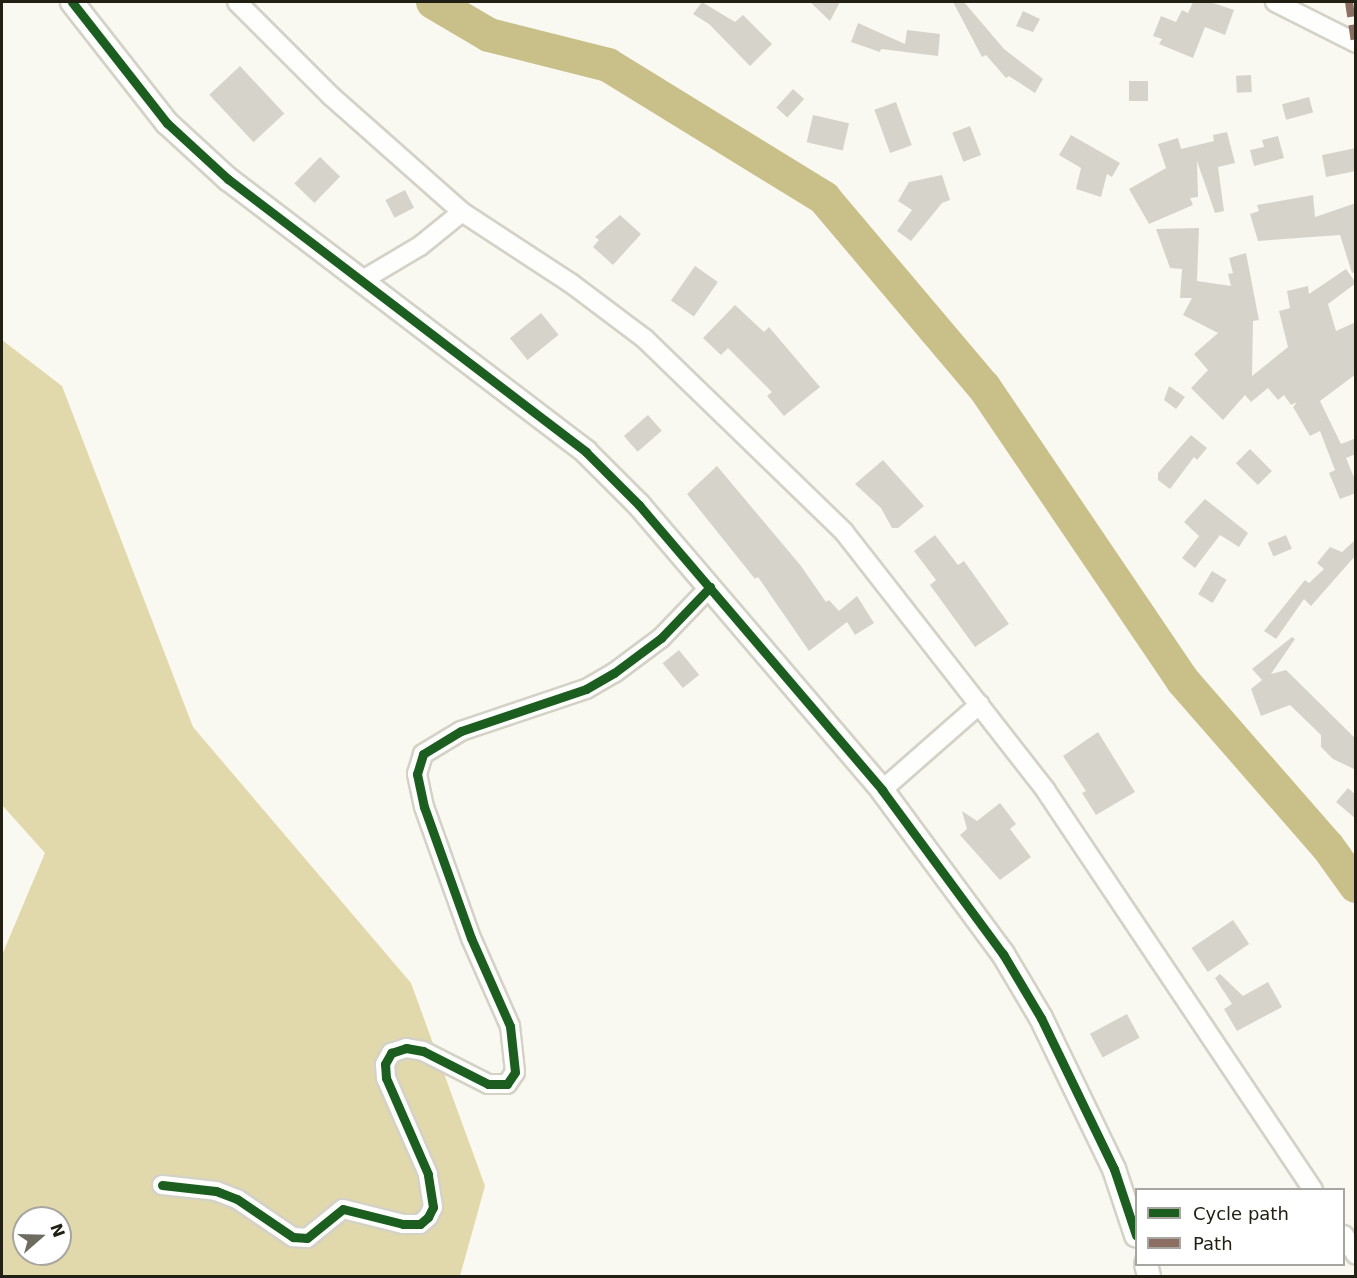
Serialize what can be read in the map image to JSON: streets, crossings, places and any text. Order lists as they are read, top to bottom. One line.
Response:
{"legend":["Cycle path","Path"],"north":"right"}
